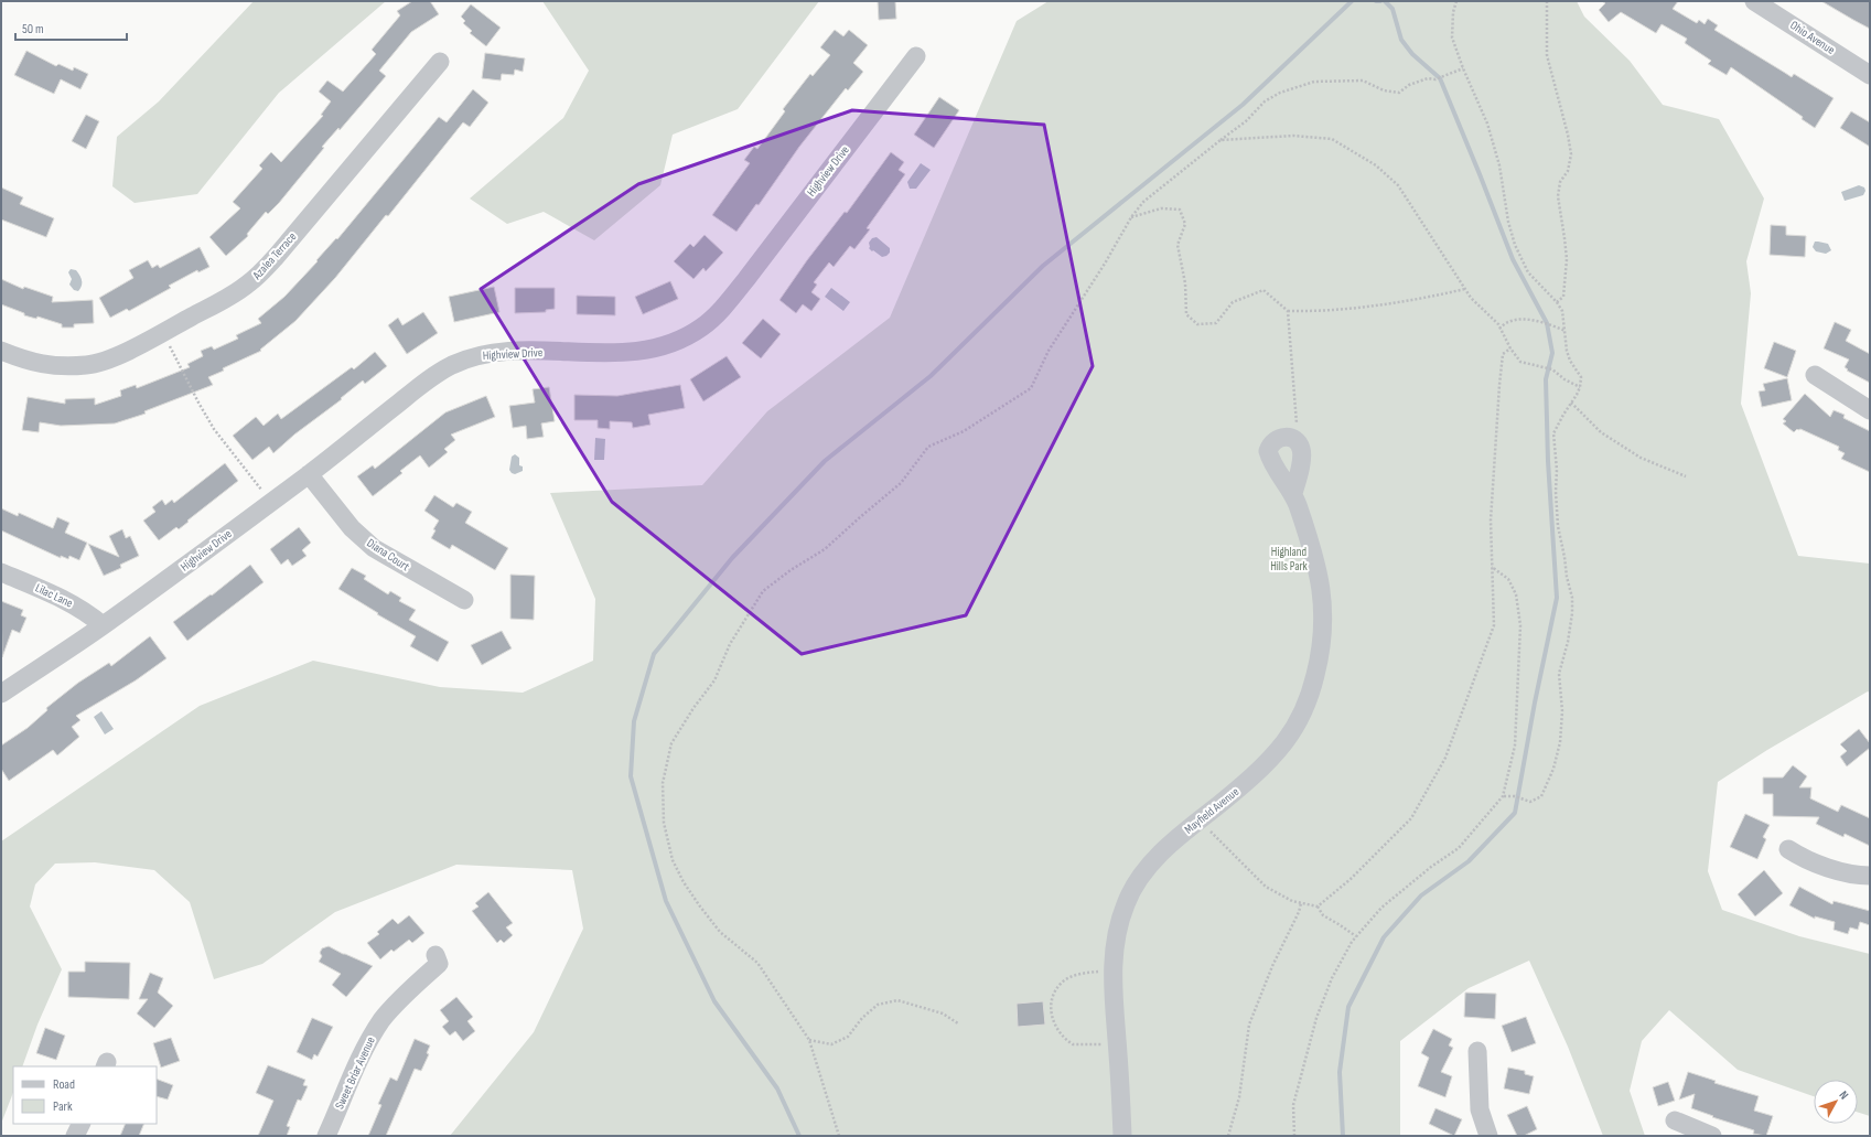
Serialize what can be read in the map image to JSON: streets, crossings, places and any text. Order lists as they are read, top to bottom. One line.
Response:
{"streets":{"street":["Ohio Avenue","Highview Drive","Azalea Terrace","Diana Court","Lilac Lane","Mayfield Avenue","Sweet Briar Avenue"]},"crossings":[["Highview Drive","Diana Court"],["Highview Drive","Lilac Lane"]],"parks":["Highland Hills Park"],"legend":["Road","Park"],"scale_bar":"50 m","north":"top right"}
